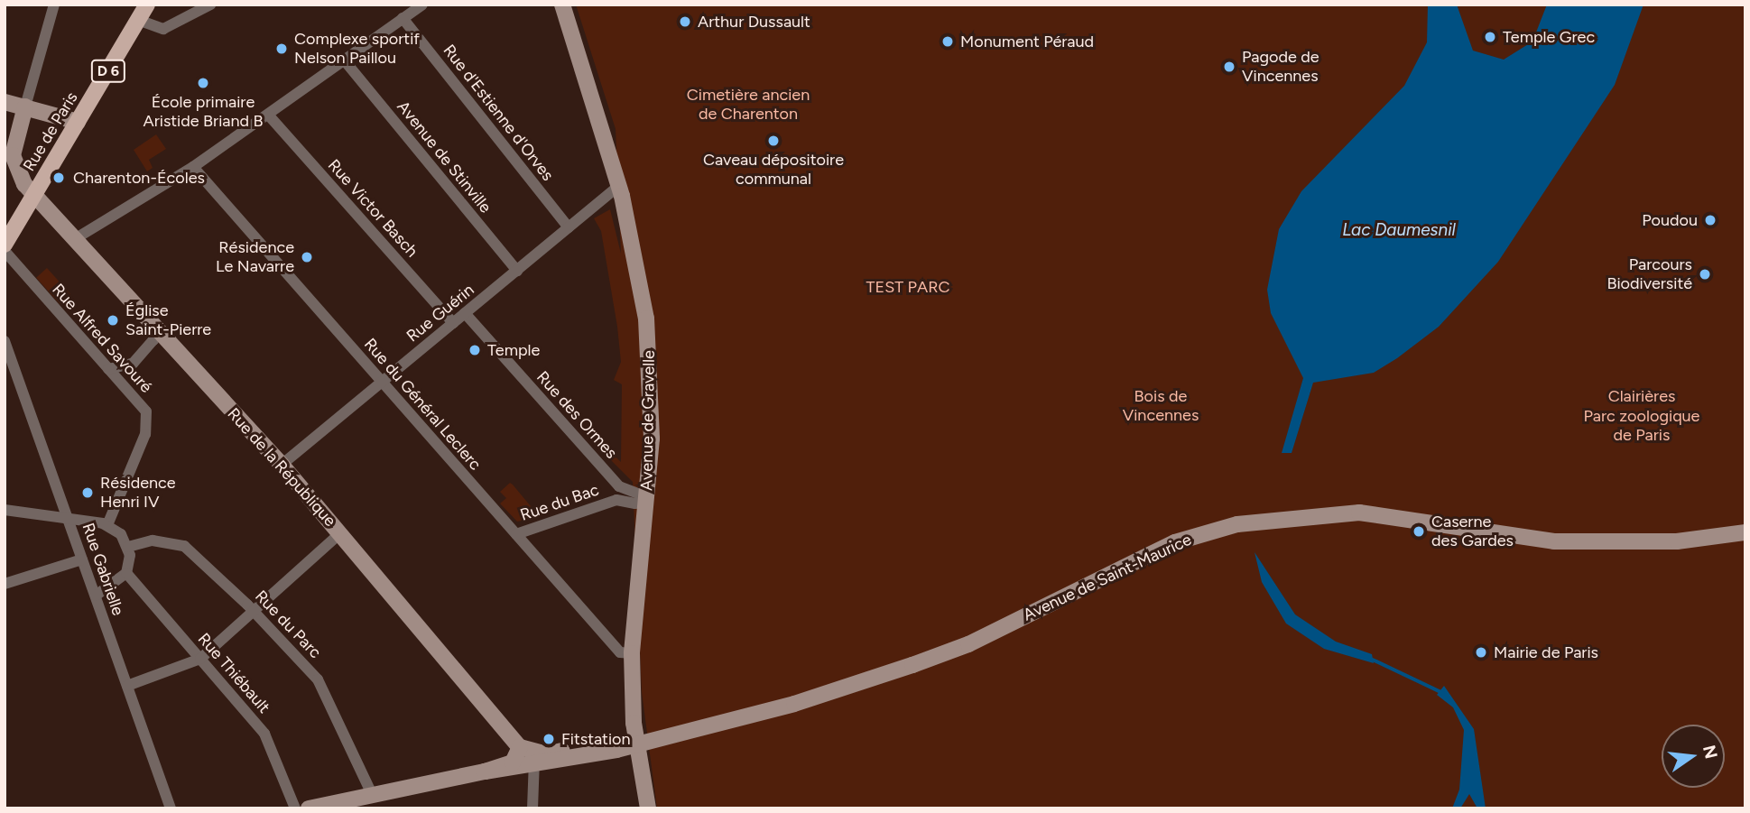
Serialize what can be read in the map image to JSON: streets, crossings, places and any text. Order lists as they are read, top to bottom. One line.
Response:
{"streets":{"main road":["D 6","Rue de Paris","Avenue de Gravelle","Rue de la République","Avenue de Saint-Maurice"],"street":["Rue d'Estienne d'Orves","Avenue de Stinville","Rue Victor Basch","Rue Guérin","Rue Alfred Savouré","Rue du Général Leclerc","Rue des Ormes","Rue du Bac","Rue Gabrielle","Rue du Parc","Rue Thiébault"]},"crossings":[["Rue d'Estienne d'Orves","Rue Guérin"],["Rue de Paris","Rue de la République"],["Avenue de Stinville","Rue Guérin"],["Rue Victor Basch","Rue Guérin"],["Rue Guérin","Rue du Général Leclerc"],["Rue Guérin","Rue des Ormes"],["Rue Guérin","Avenue de Gravelle"],["Rue Guérin","Rue de la République"],["Rue du Général Leclerc","Avenue de Gravelle"],["Rue du Général Leclerc","Rue du Bac"],["Rue des Ormes","Rue du Bac"],["Avenue de Gravelle","Avenue de Saint-Maurice"]],"water":["Lac Daumesnil"],"parks":["Cimetière ancien de Charenton","TEST PARC","Clairières","Bois de Vincennes","Parc zoologique de Paris"],"places":["Arthur Dussault","Temple Grec","Monument Péraud","Complexe sportif Nelson Paillou","Pagode de Vincennes","École primaire Aristide Briand B","Caveau dépositoire communal","Charenton-Écoles","Poudou","Résidence Le Navarre","Parcours Biodiversité","Église Saint-Pierre","Temple","Résidence Henri IV","Caserne des Gardes","Mairie de Paris","Fitstation"],"north":"right"}
